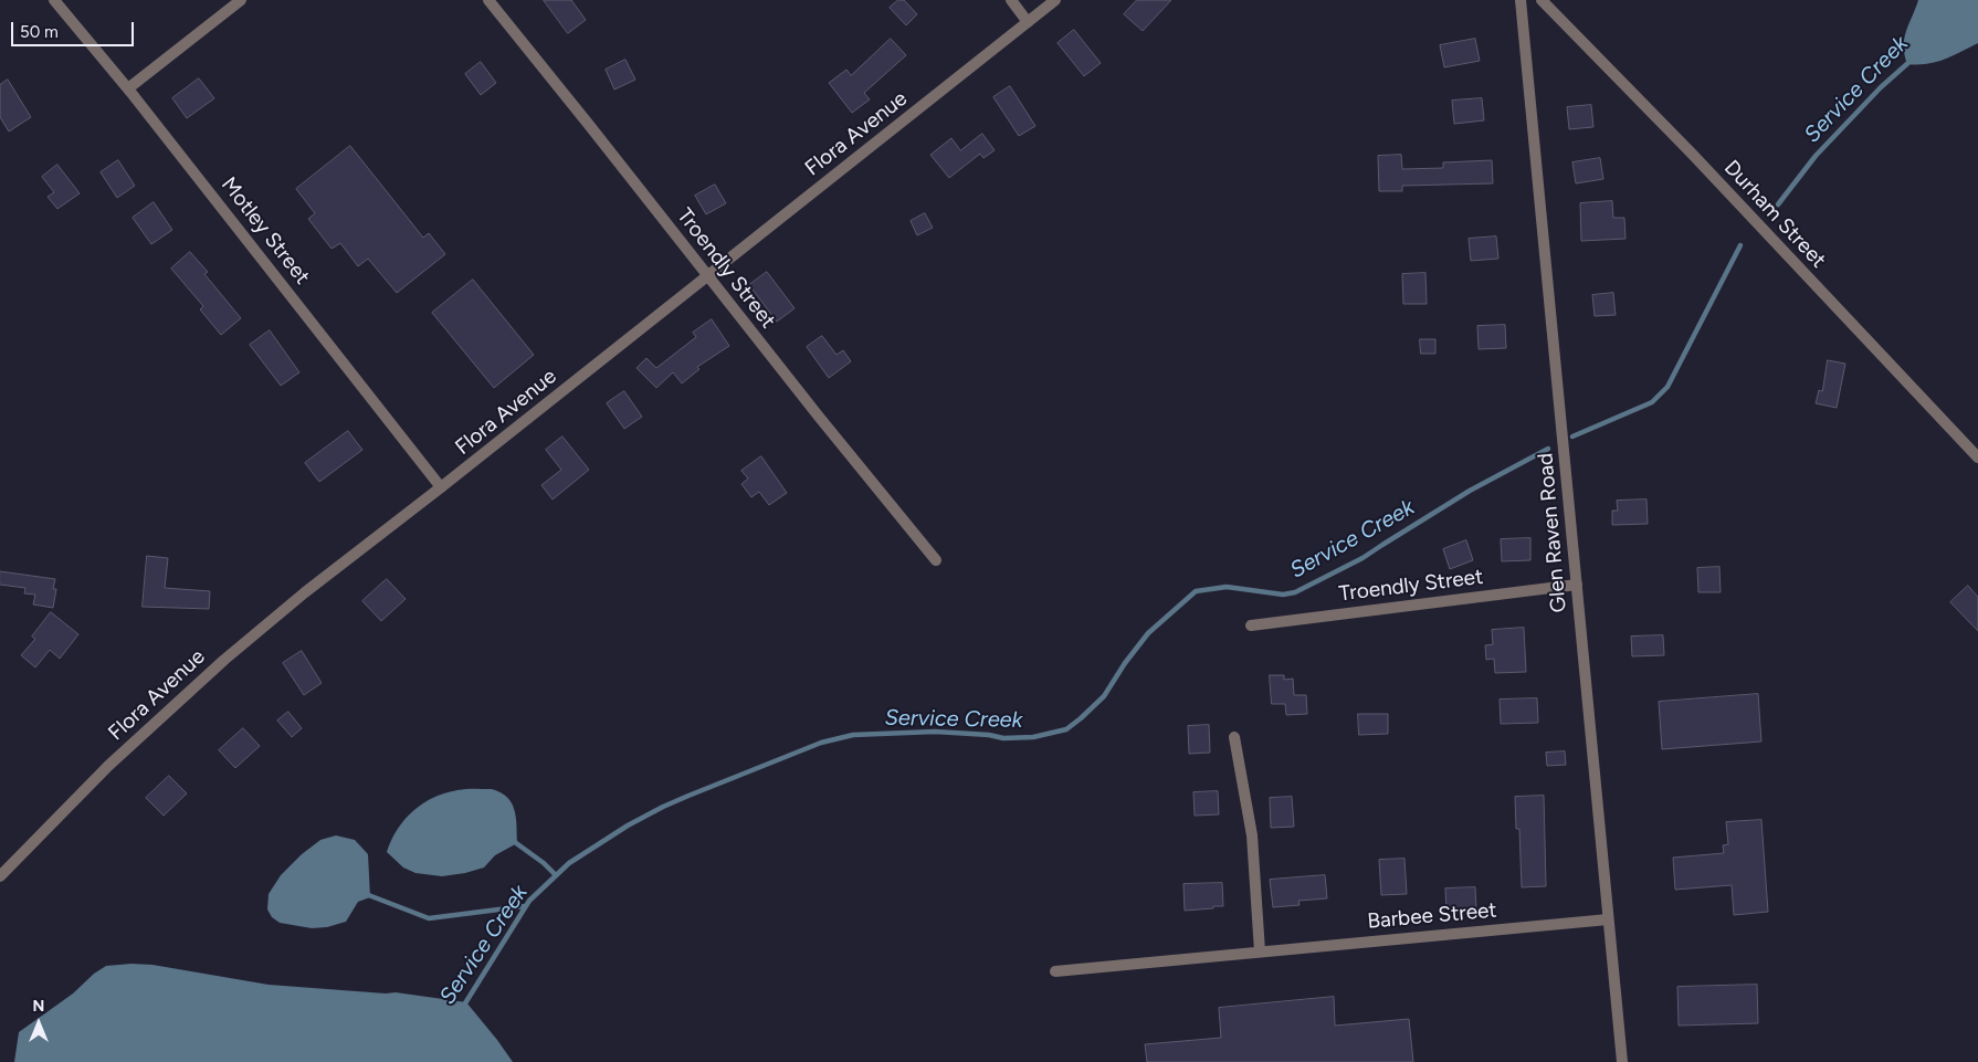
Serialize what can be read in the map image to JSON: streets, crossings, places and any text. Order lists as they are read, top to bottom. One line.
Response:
{"streets":{"street":["Flora Avenue","Durham Street","Motley Street","Troendly Street","Glen Raven Road","Barbee Street"]},"crossings":[["Flora Avenue","Motley Street"],["Flora Avenue","Troendly Street"],["Troendly Street","Glen Raven Road"],["Glen Raven Road","Barbee Street"]],"water":["Service Creek"],"scale_bar":"50 m","north":"top"}
